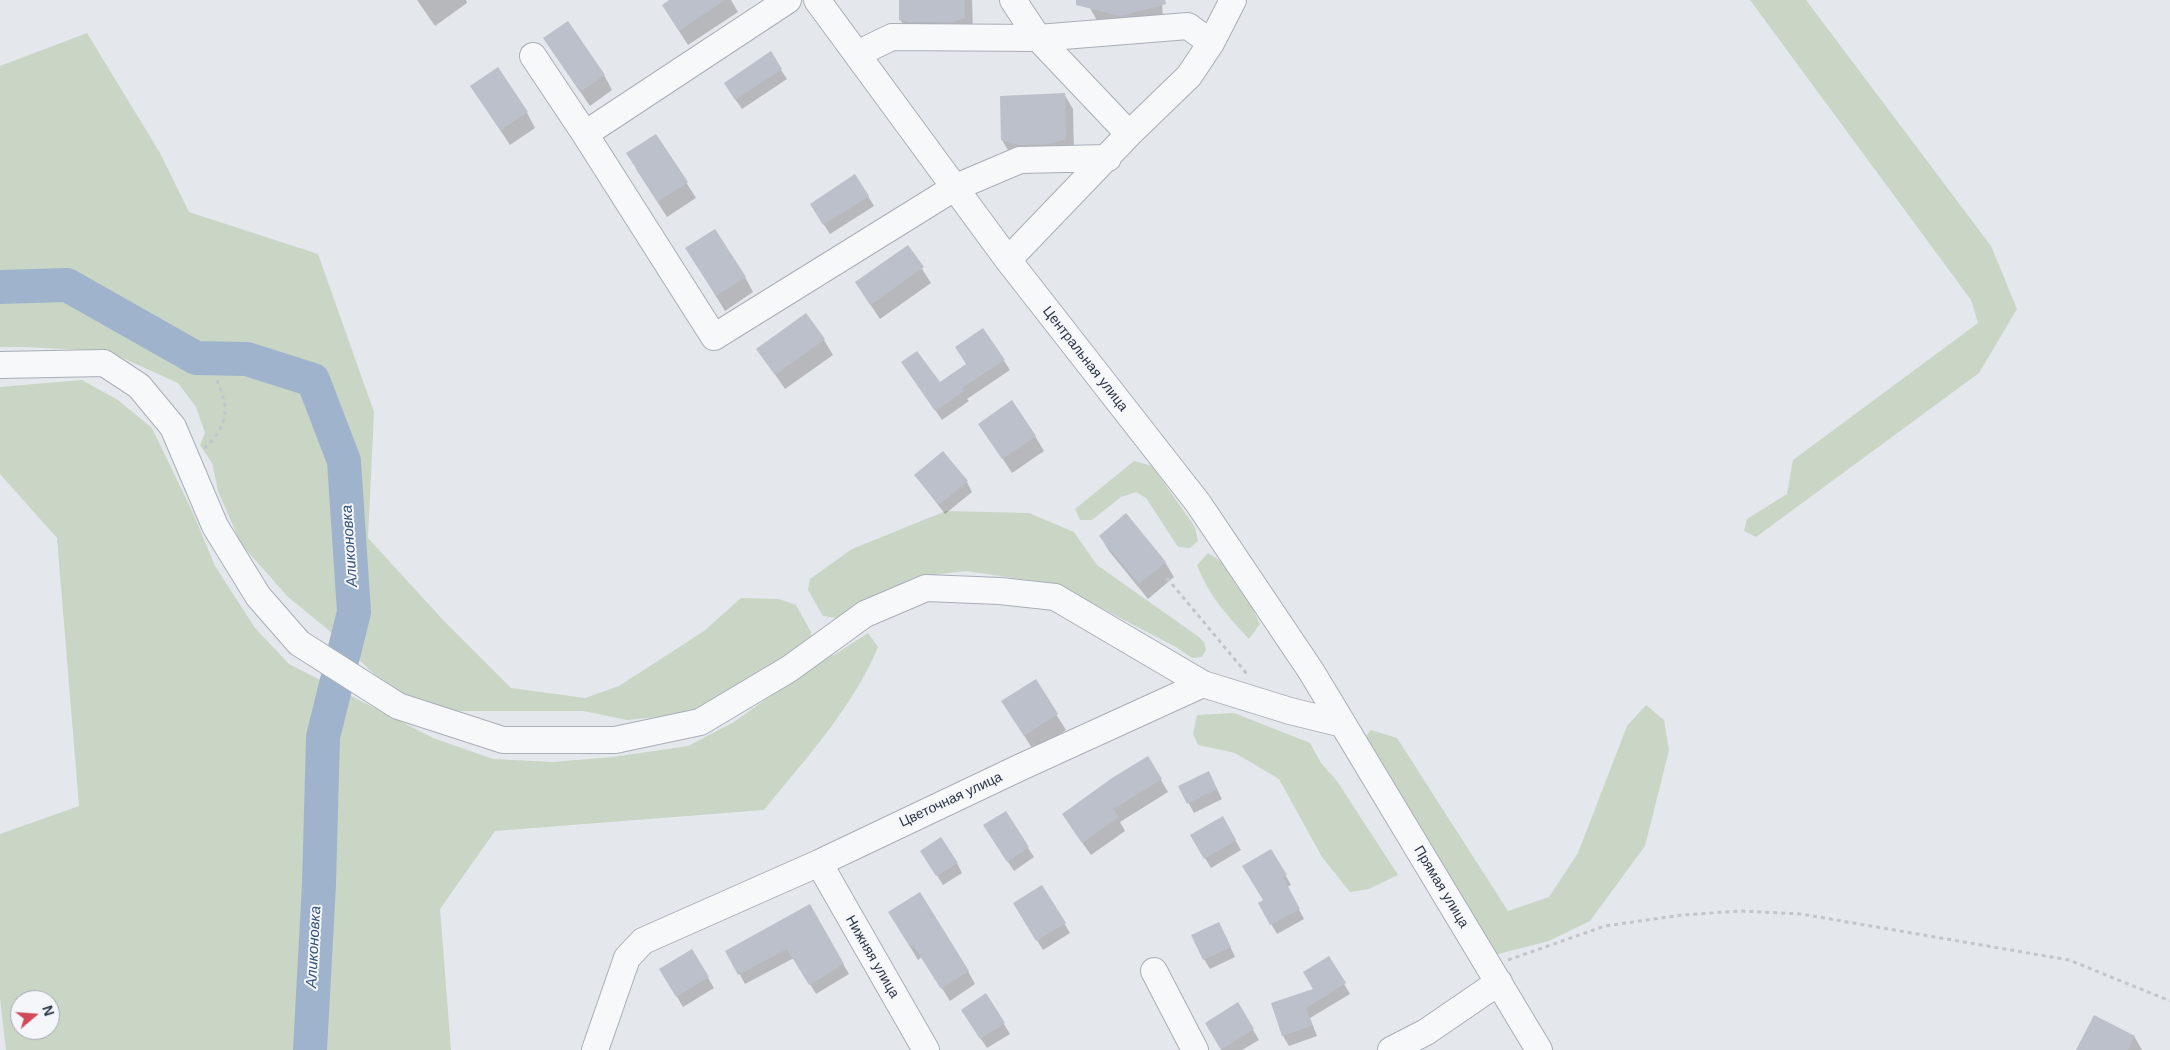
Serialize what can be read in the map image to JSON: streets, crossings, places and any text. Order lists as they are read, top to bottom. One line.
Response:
{"streets":{"street":["Центральная улица","Цветочная улица","Прямая улица","Нижняя улица"]},"crossings":[["Центральная улица","Прямая улица"],["Цветочная улица","Нижняя улица"]],"water":["Аликоновка"],"north":"right"}
